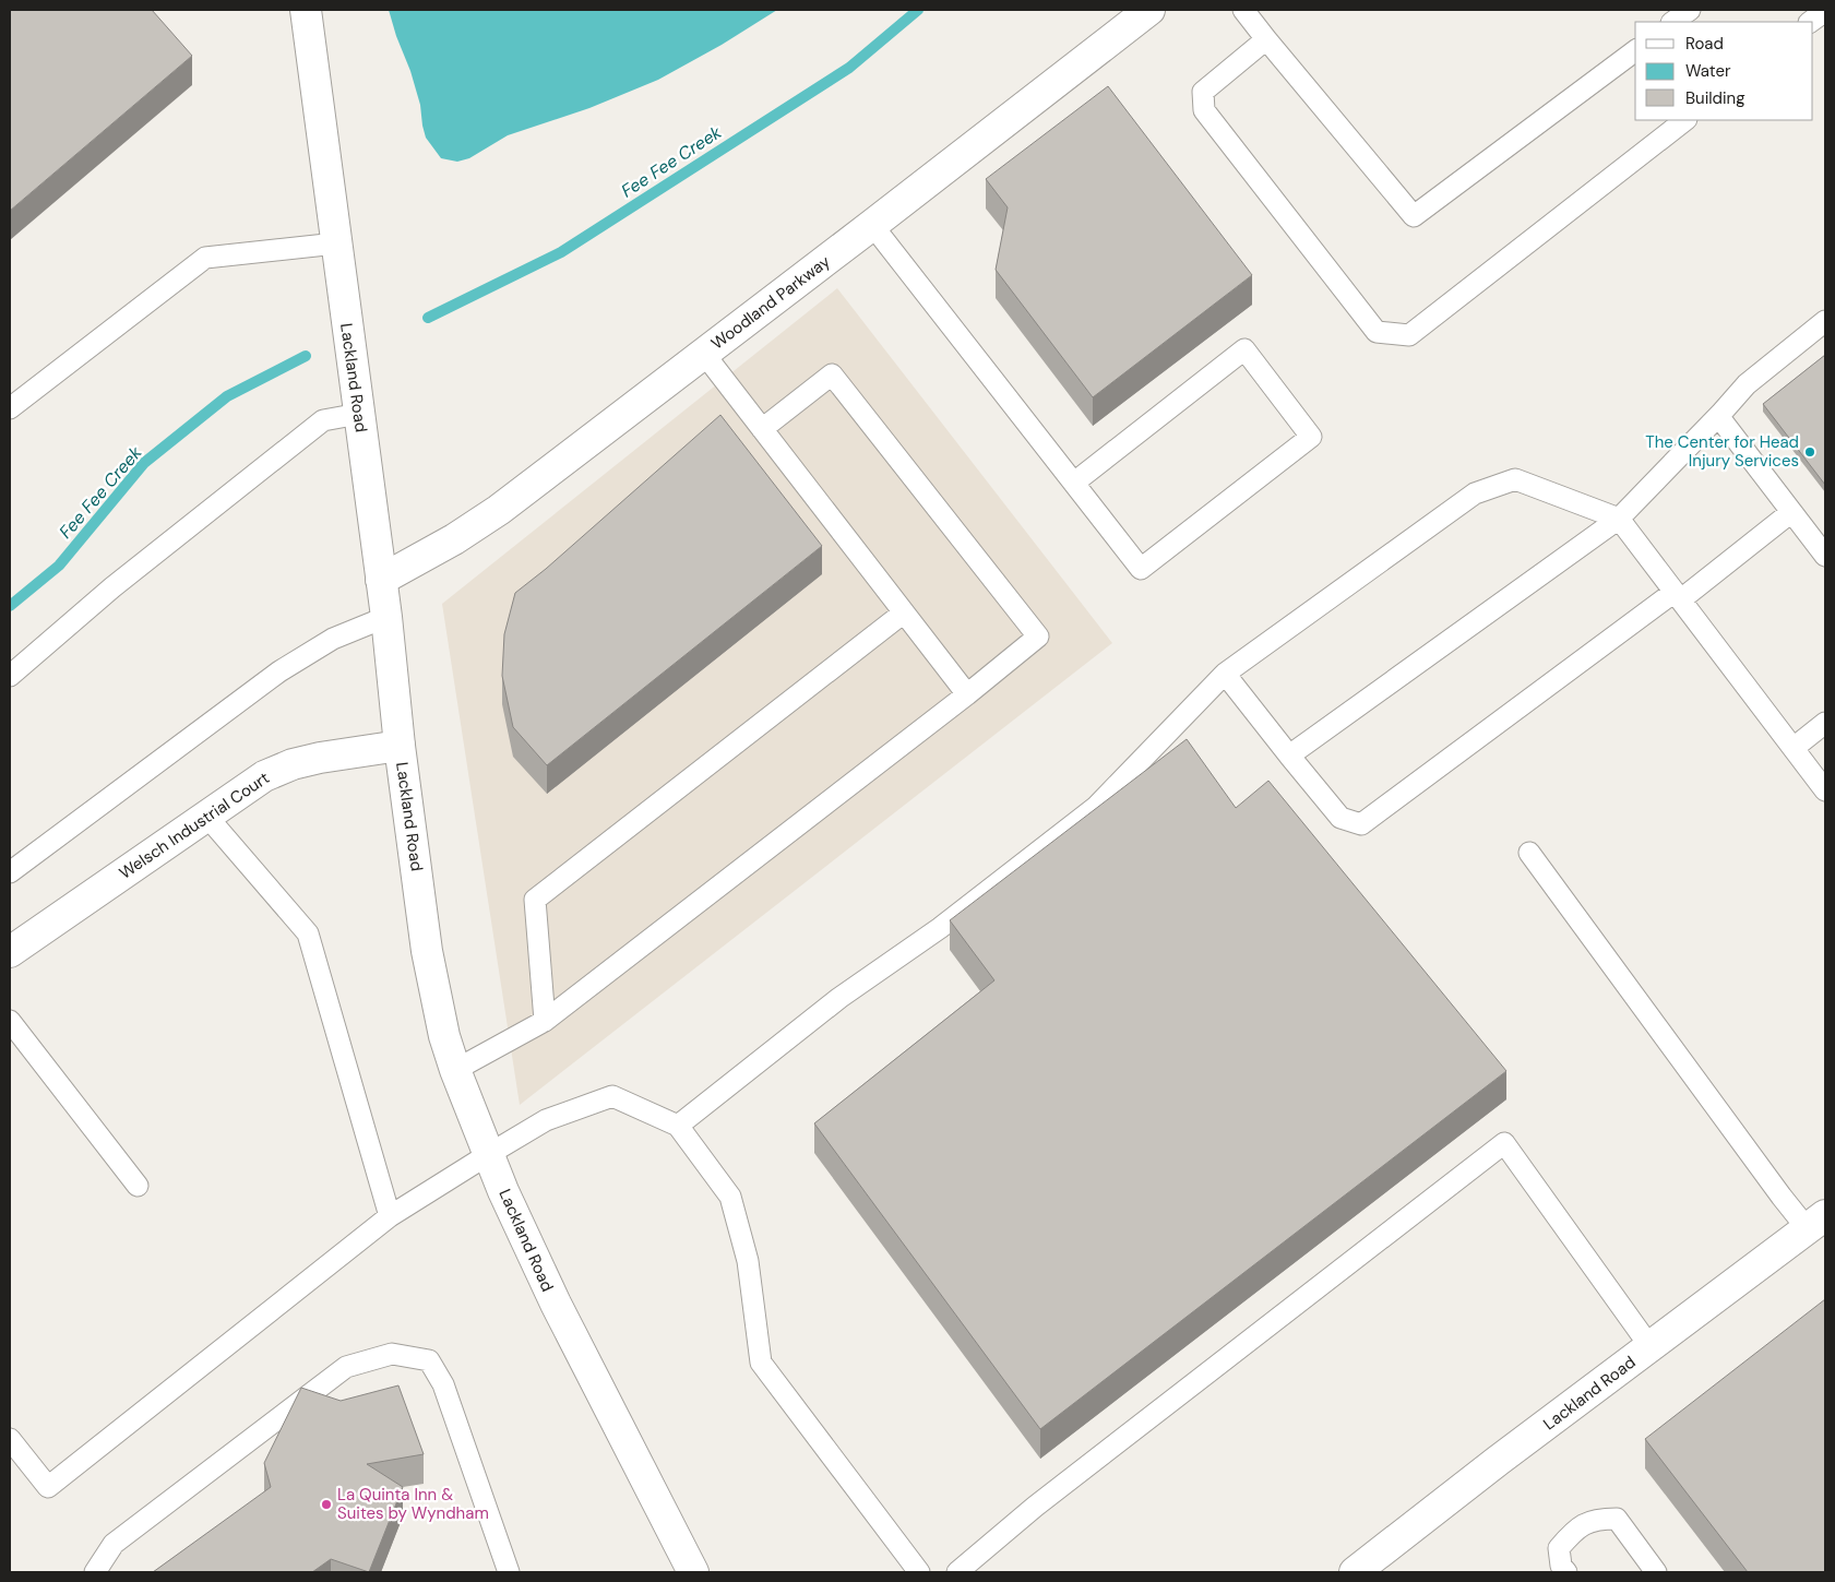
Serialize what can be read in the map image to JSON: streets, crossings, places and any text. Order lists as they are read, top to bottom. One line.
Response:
{"streets":{"street":["Woodland Parkway","Lackland Road","Welsch Industrial Court"]},"crossings":[["Woodland Parkway","Lackland Road"],["Lackland Road","Welsch Industrial Court"]],"water":["Fee Fee Creek"],"places":["The Center for Head Injury Services","La Quinta Inn & Suites by Wyndham"],"legend":["Road","Water","Building"]}
